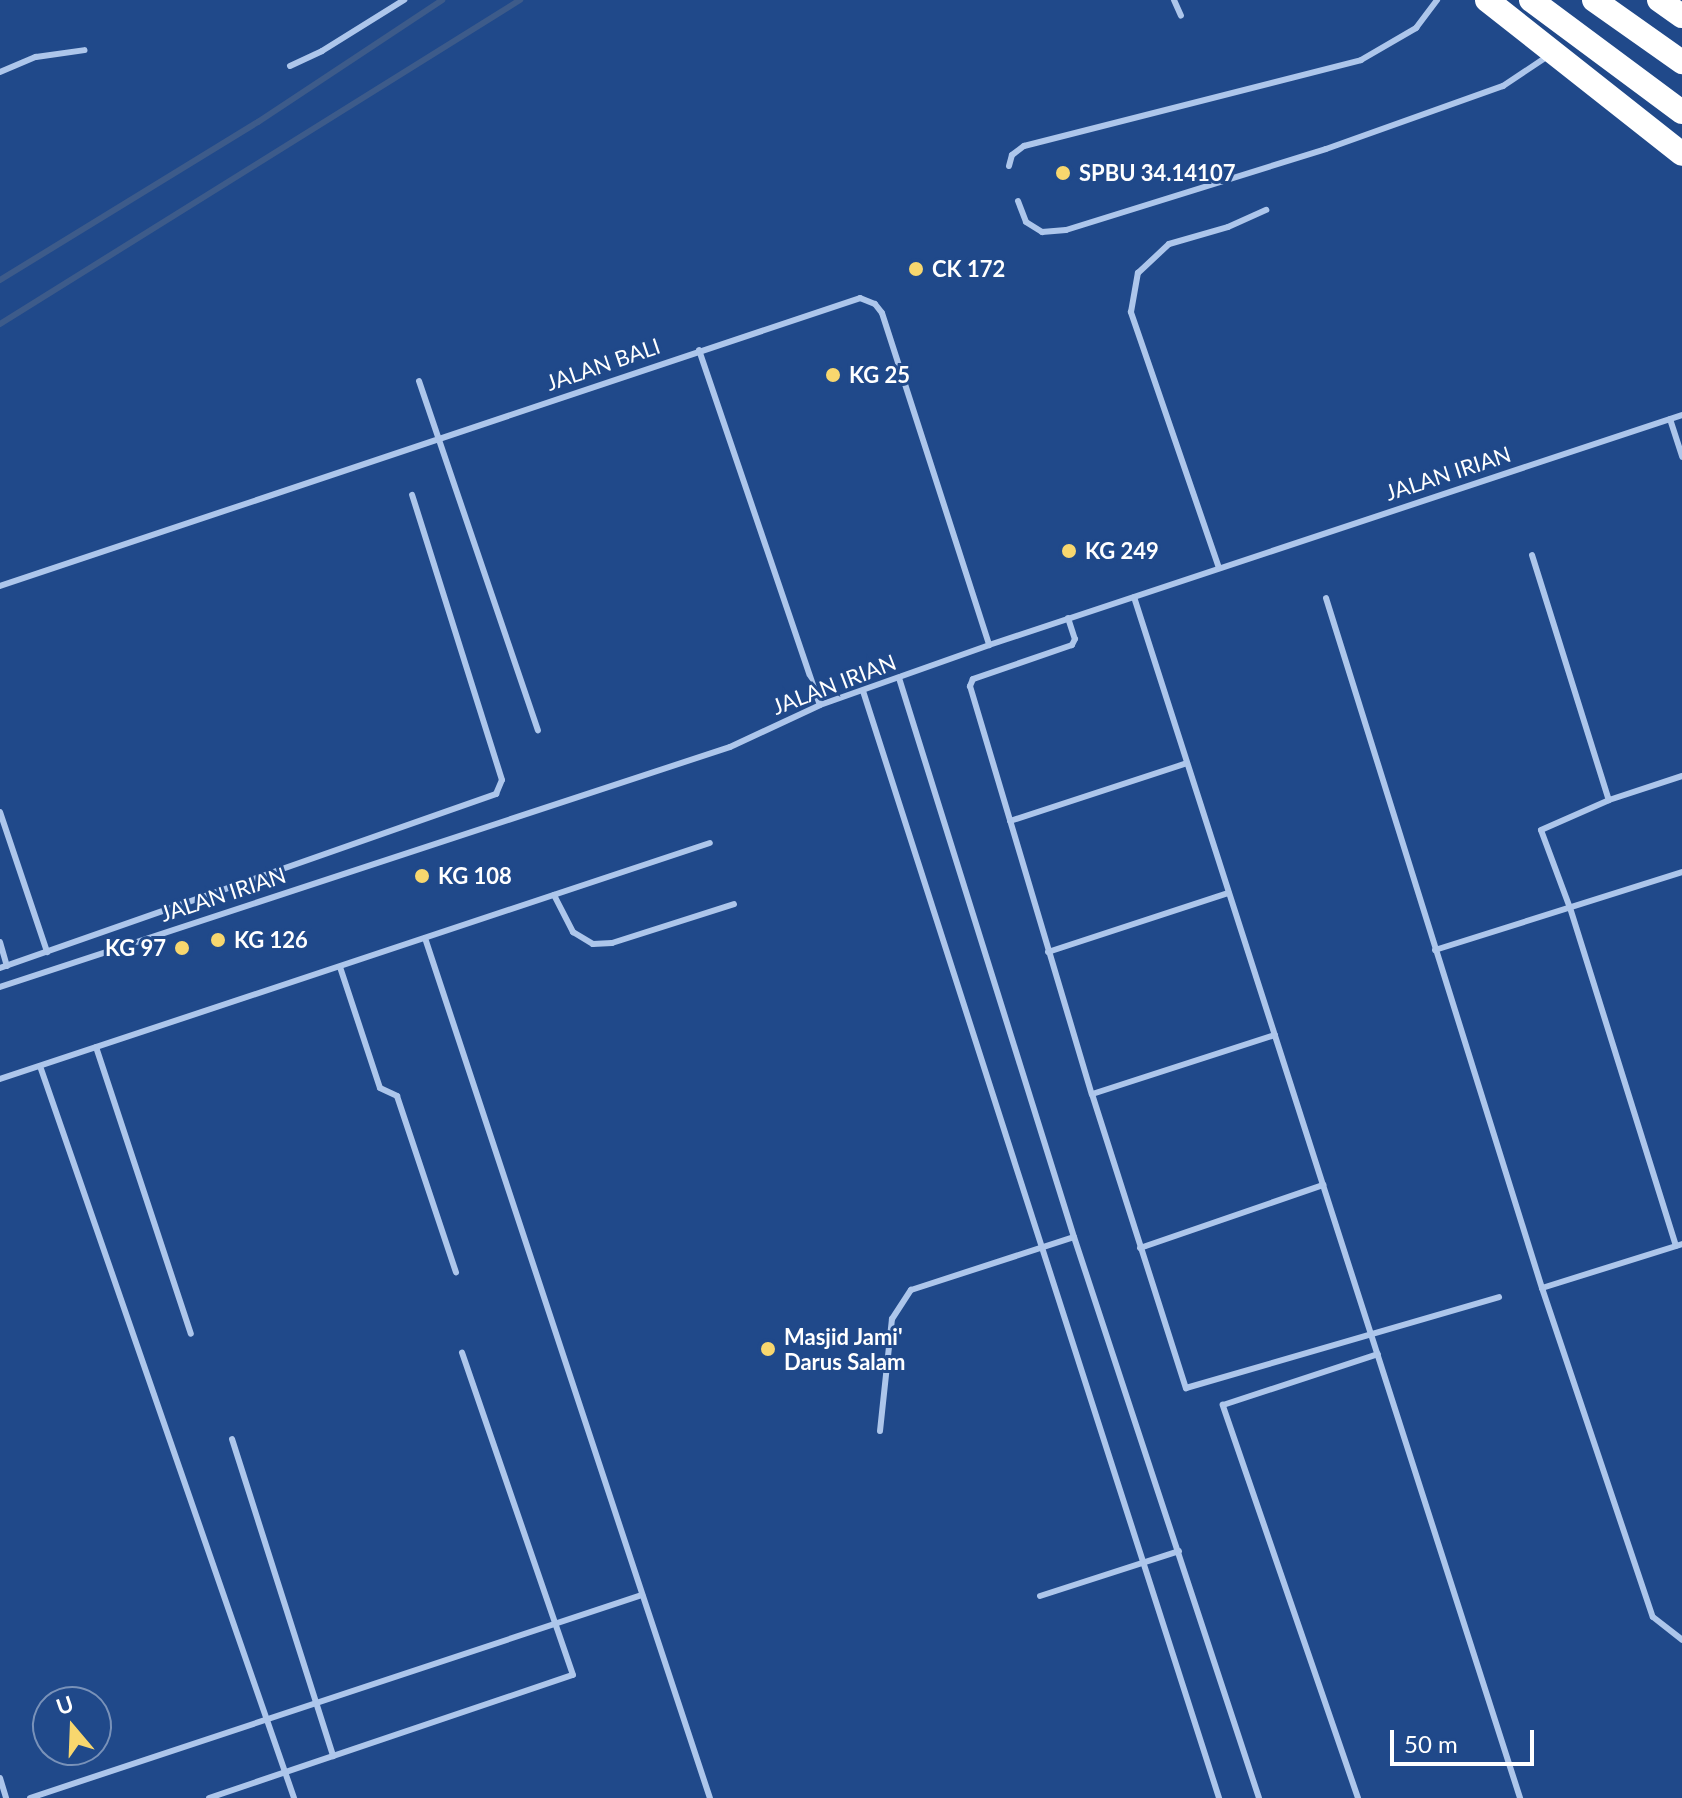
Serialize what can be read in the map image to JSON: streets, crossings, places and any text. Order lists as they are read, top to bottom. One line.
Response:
{"streets":{"lane":["JALAN BALI","JALAN IRIAN"]},"crossings":[["JALAN BALI","JALAN IRIAN"]],"places":["SPBU 34.14107","CK 172","KG 25","KG 249","KG 108","KG 126","KG 97","Masjid Jami' Darus Salam"],"scale_bar":"50 m","north":"top"}
